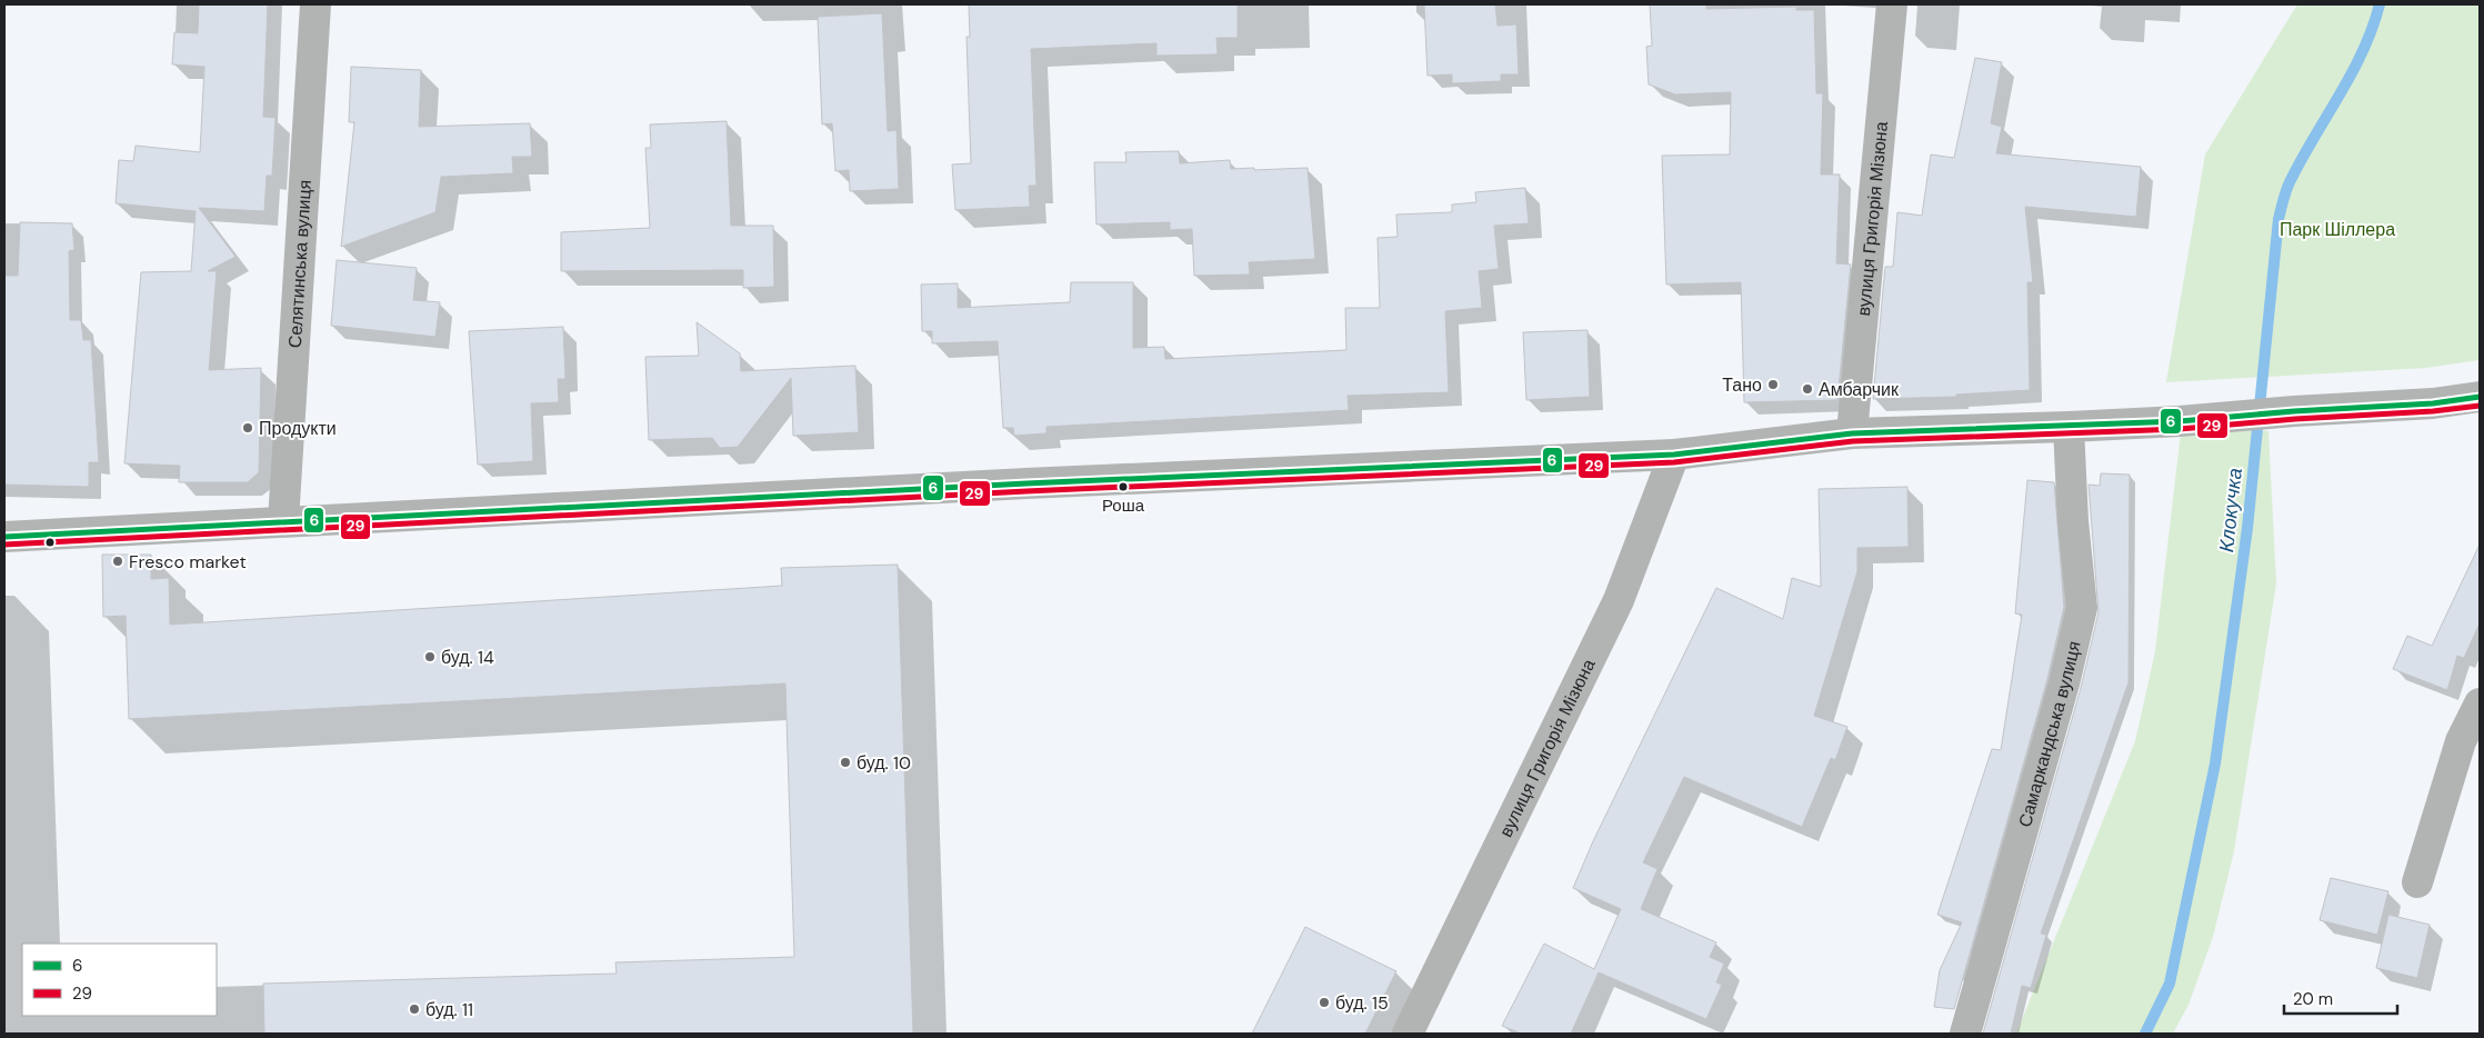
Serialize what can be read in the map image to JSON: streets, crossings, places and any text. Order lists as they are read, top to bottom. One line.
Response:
{"streets":{"street":["вулиця Григорія Мізюна","Селятинська вулиця","Самаркандська вулиця"]},"water":["Клокучка"],"parks":["Парк Шіллера"],"places":["Тано","Амбарчик","Продукти","Роша","Fresco market","буд. 14","буд. 10","буд. 15","буд. 11"],"lines":["transit line 6","transit line 29"],"legend":["6","29"],"scale_bar":"20 m"}
